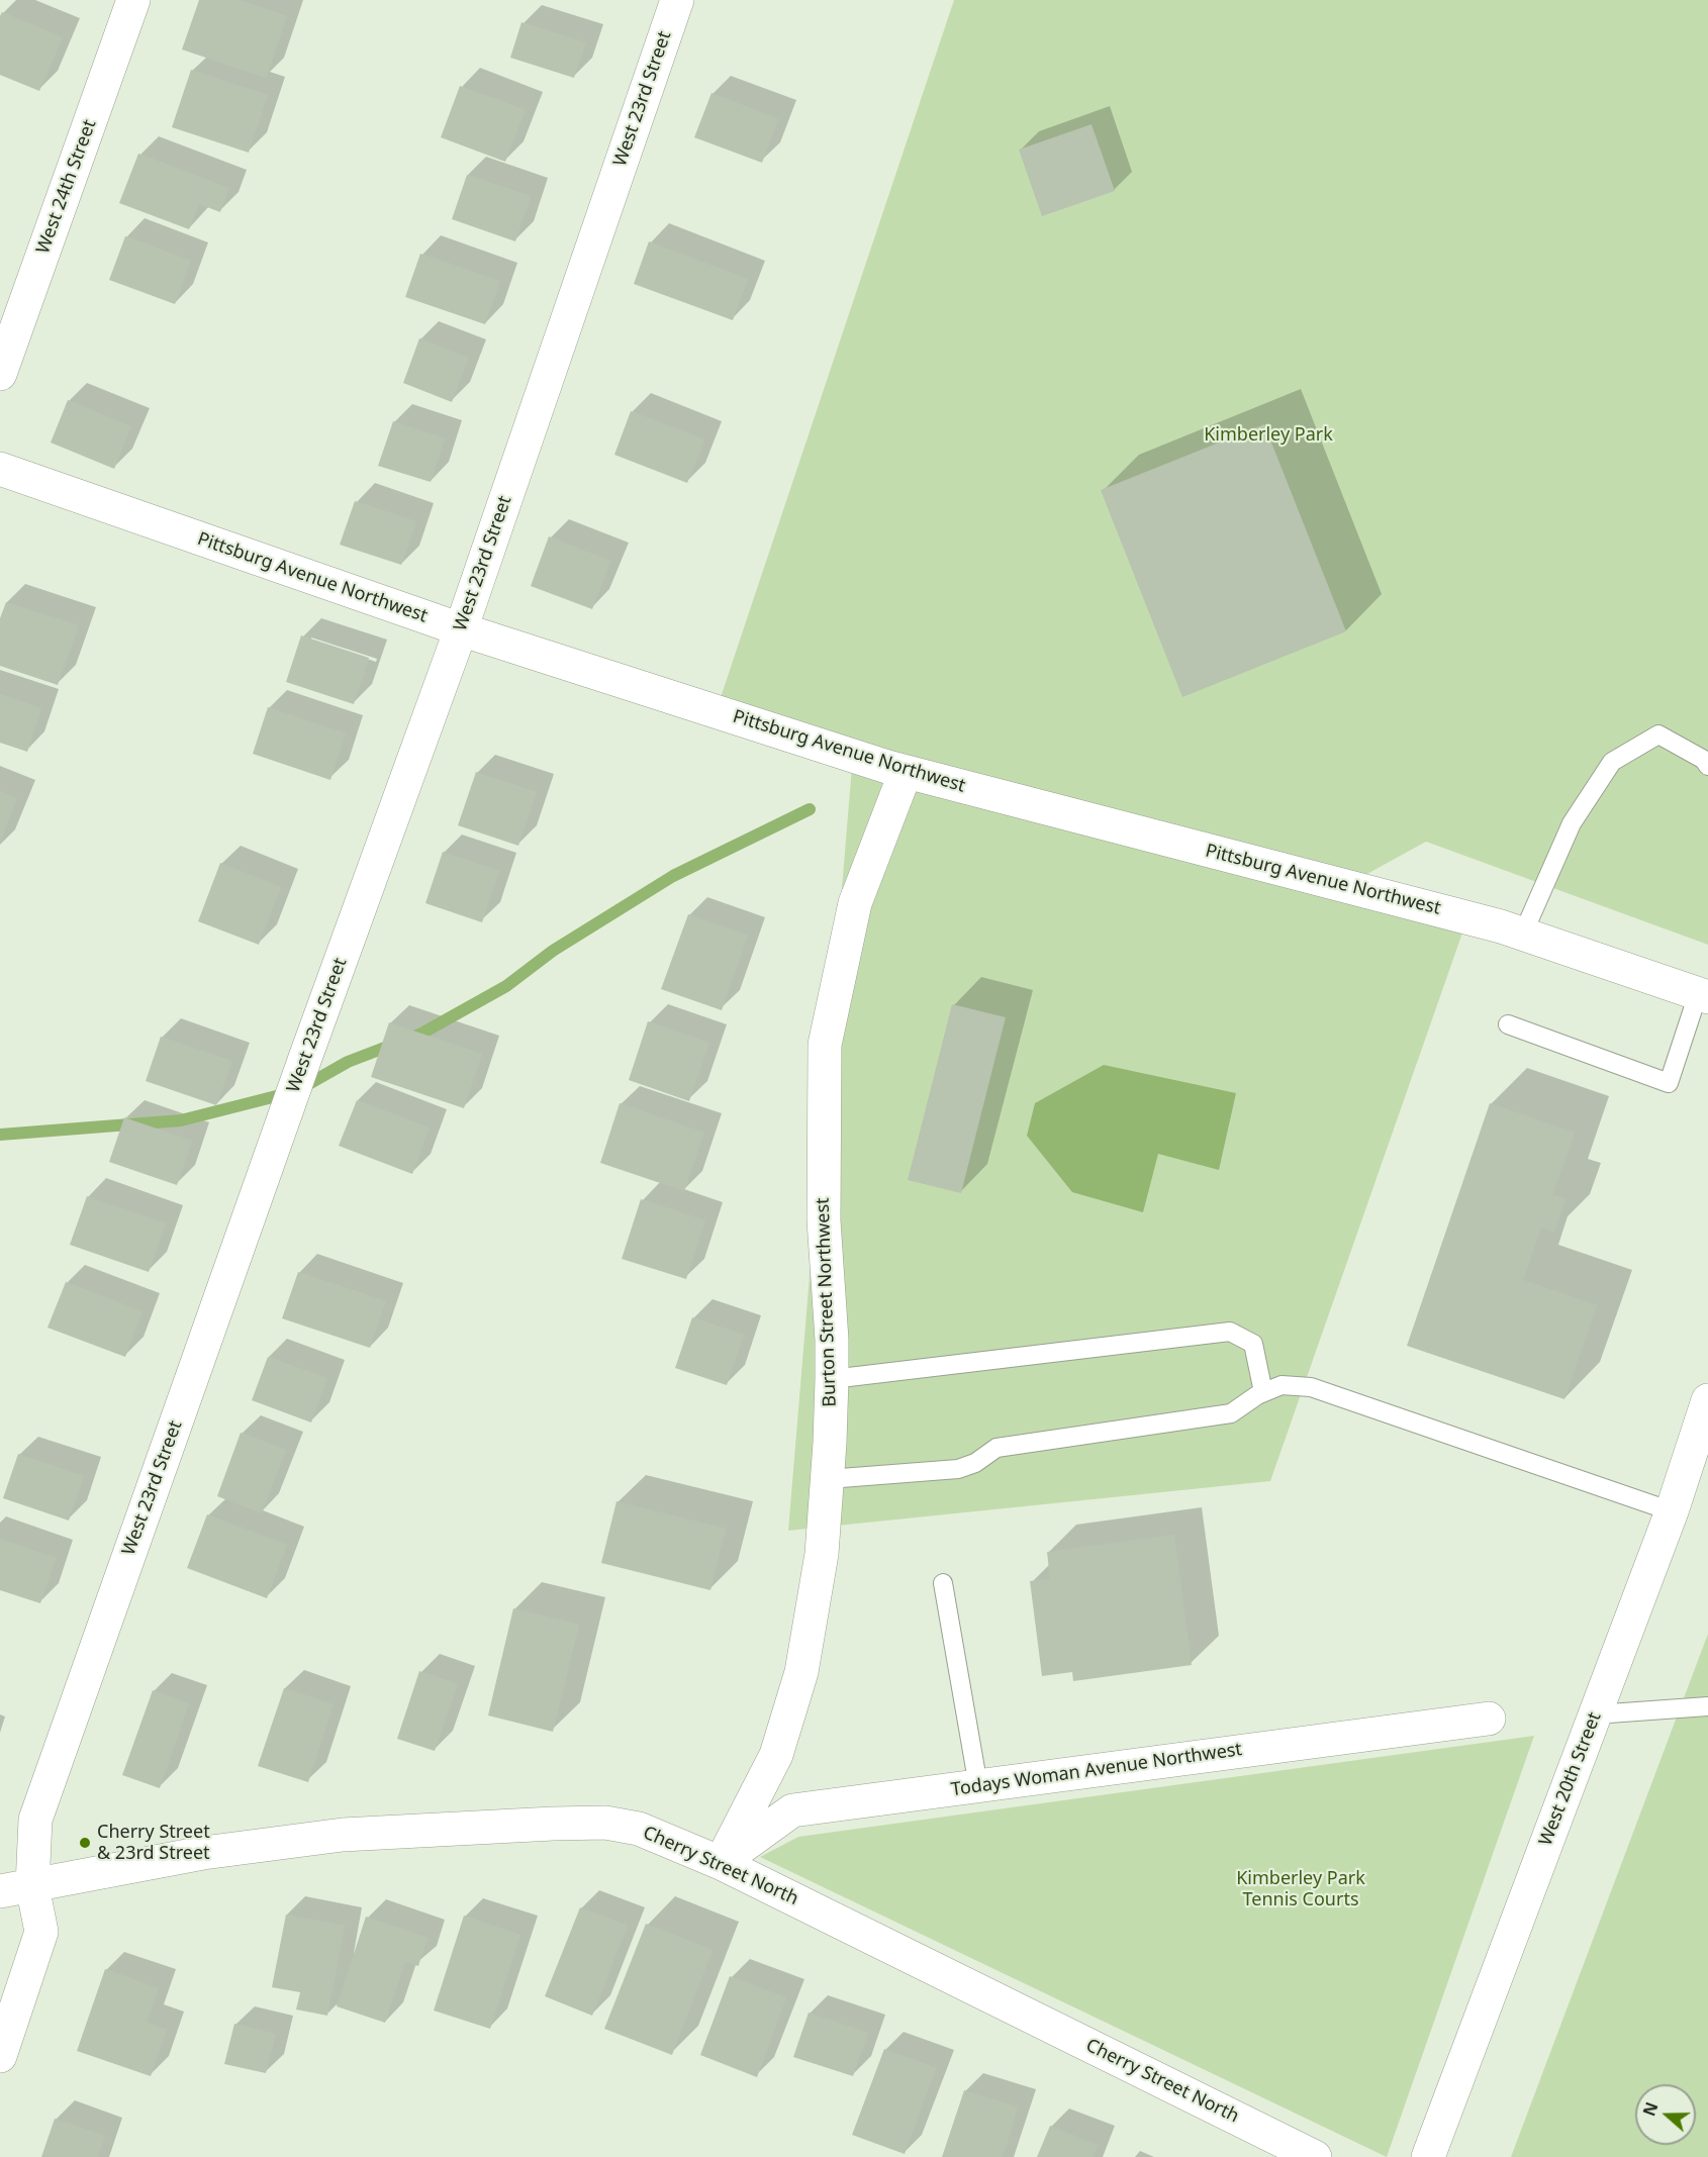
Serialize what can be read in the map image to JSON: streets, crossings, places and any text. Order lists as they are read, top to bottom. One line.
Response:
{"streets":{"street":["West 23rd Street","West 24th Street","Pittsburg Avenue Northwest","Burton Street Northwest","Todays Woman Avenue Northwest","West 20th Street","Cherry Street North"]},"crossings":[["West 23rd Street","Pittsburg Avenue Northwest"],["West 23rd Street","Cherry Street North"],["Pittsburg Avenue Northwest","Burton Street Northwest"],["Burton Street Northwest","Todays Woman Avenue Northwest"],["Burton Street Northwest","Cherry Street North"],["Todays Woman Avenue Northwest","Cherry Street North"]],"parks":["Kimberley Park","Kimberley Park Tennis Courts"],"places":["Cherry Street & 23rd Street"],"north":"left"}
